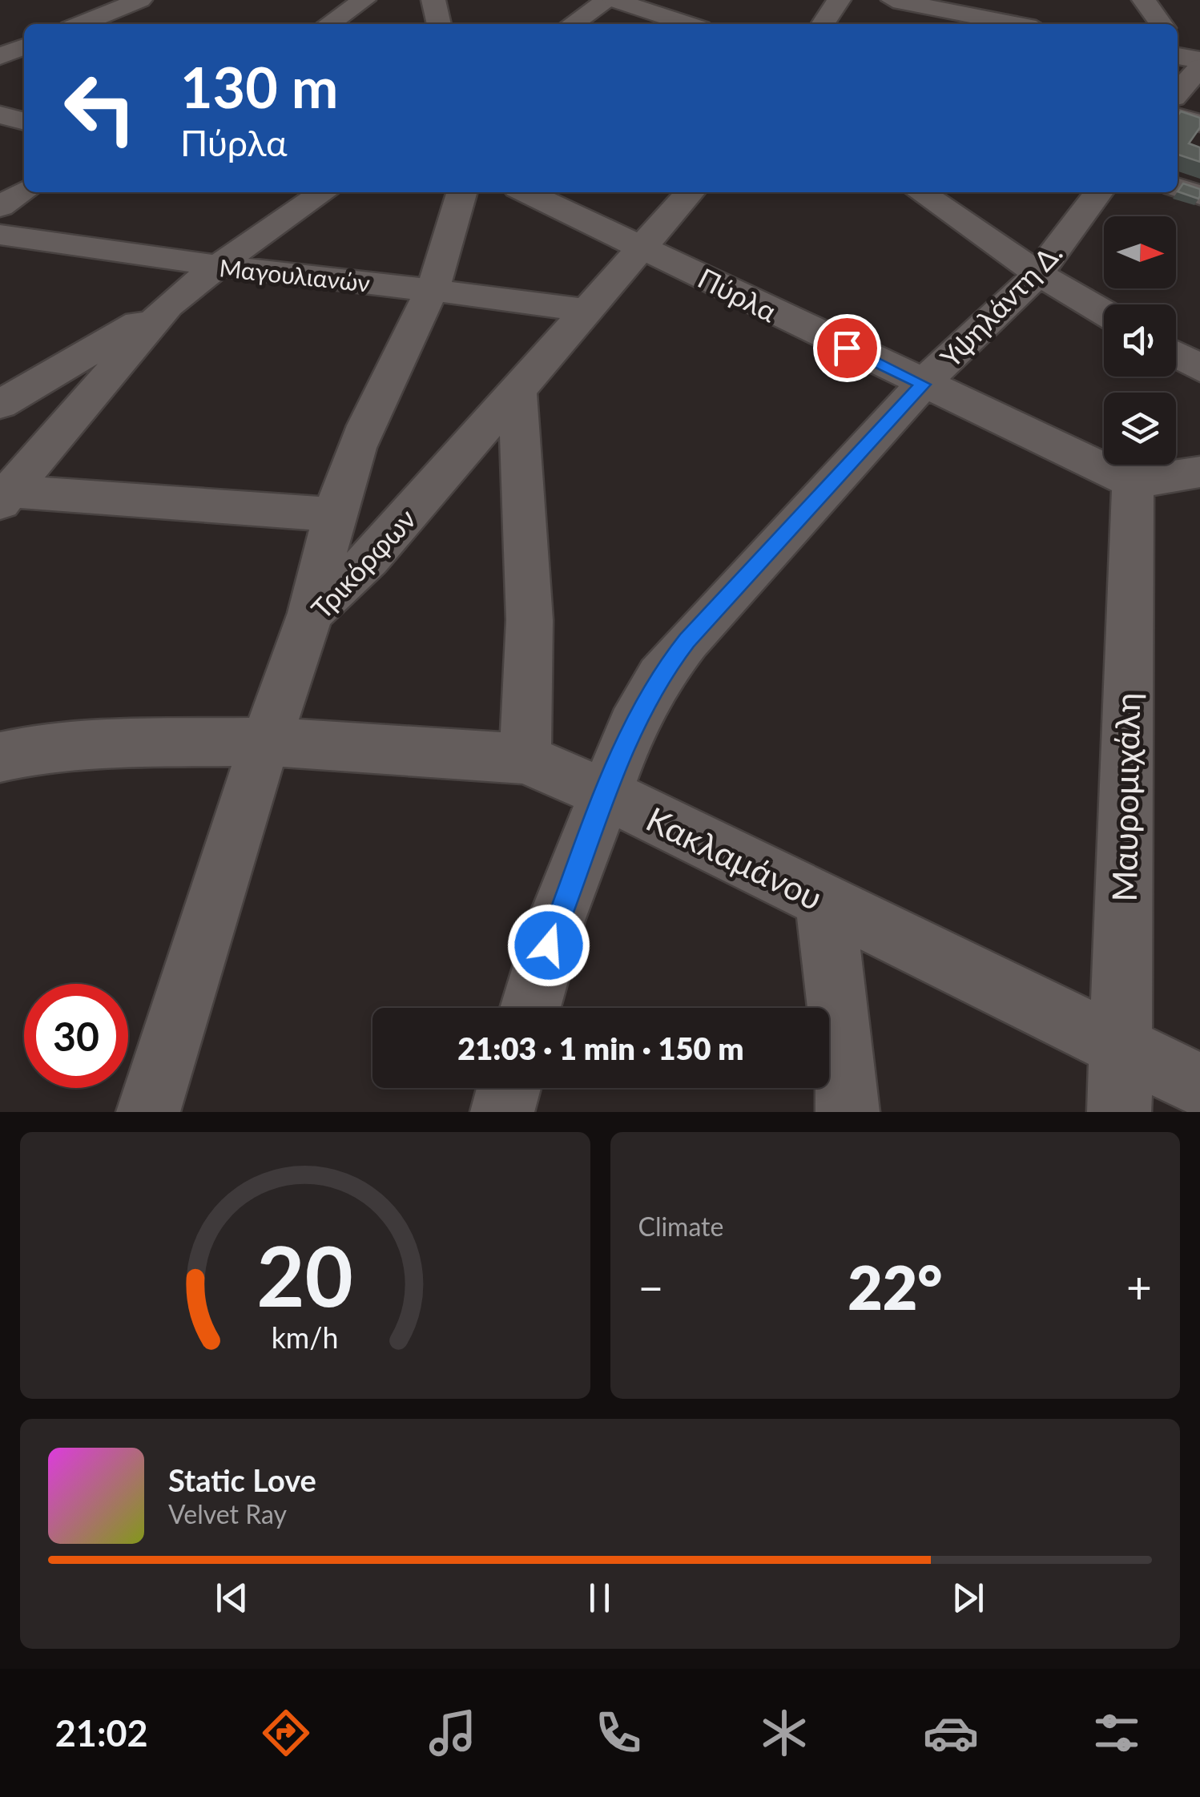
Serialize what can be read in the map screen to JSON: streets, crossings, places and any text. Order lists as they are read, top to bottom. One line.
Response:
{"streets":{"street":["Μαγουλιανών","Πύρλα","Υψηλάντη Δ.","Τρικόρφων","Μαυρομιχάλη","Κακλαμάνου"]},"crossings":[["Μαγουλιανών","Τρικόρφων"],["Πύρλα","Υψηλάντη Δ."],["Πύρλα","Τρικόρφων"],["Πύρλα","Μαυρομιχάλη"],["Υψηλάντη Δ.","Κακλαμάνου"],["Τρικόρφων","Κακλαμάνου"],["Μαυρομιχάλη","Κακλαμάνου"]],"north":"right","page":{"turn":["130 m","Πύρλα"],"limit":"30","trip":"21:03 · 1 min · 150 m","tile":"Climate","heat":["−","22°","+"],"song":["Static Love","Velvet Ray"],"tabs":"21:02","gauge":["20","km/h"]}}
